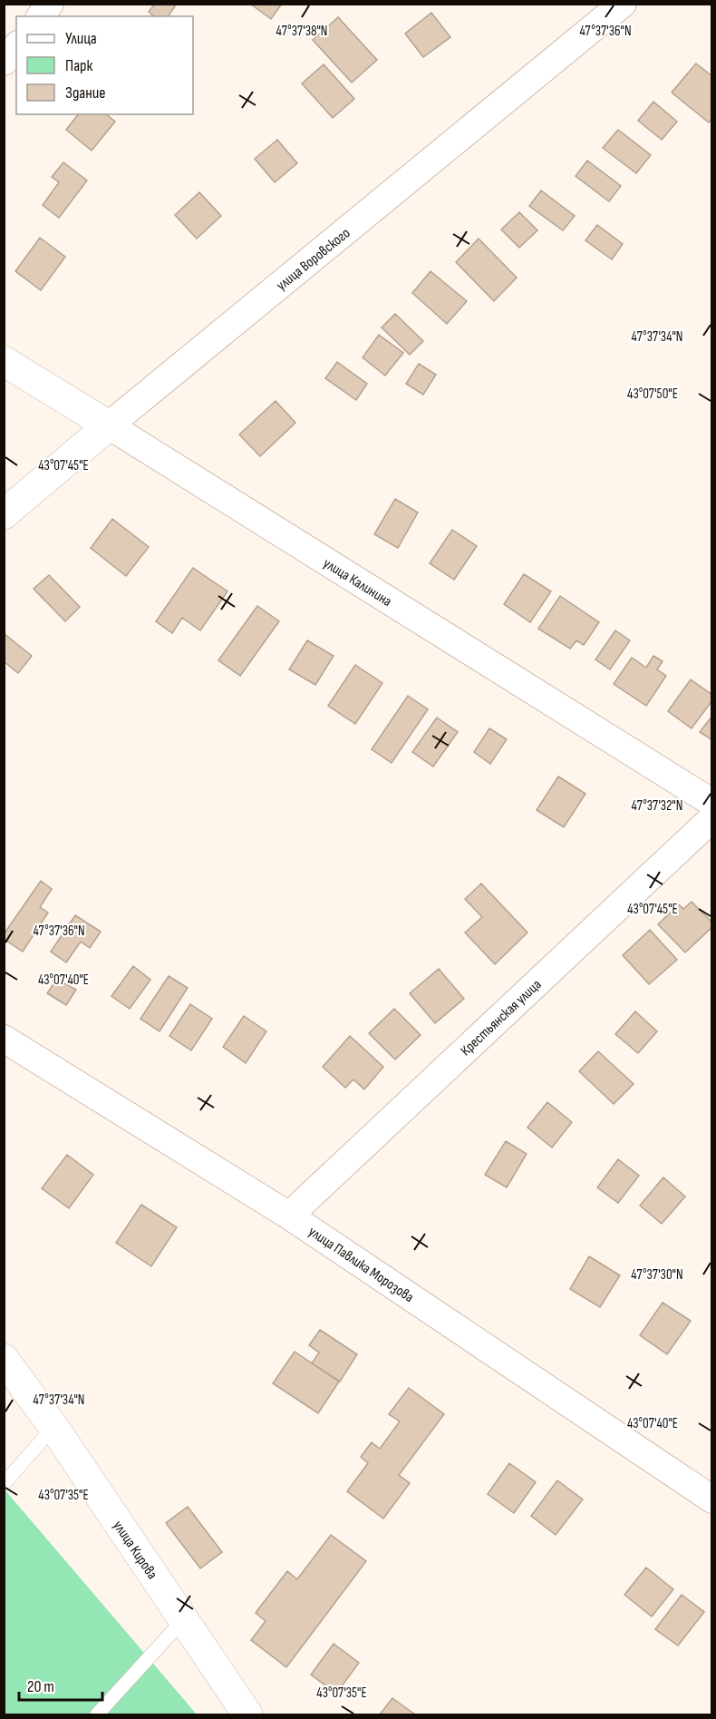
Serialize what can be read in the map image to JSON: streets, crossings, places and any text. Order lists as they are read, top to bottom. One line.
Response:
{"streets":{"street":["улица Воровского","улица Калинина","Крестьянская улица","улица Павлика Морозова","улица Кирова"]},"crossings":[["улица Воровского","улица Калинина"],["Крестьянская улица","улица Павлика Морозова"]],"legend":["Улица","Парк","Здание"],"scale_bar":"20 m","coordinates":["47°37'38\"N","47°37'36\"N","47°37'34\"N","43°07'50\"E","43°07'45\"E","47°37'32\"N","43°07'40\"E","47°37'30\"N","43°07'35\"E"]}
